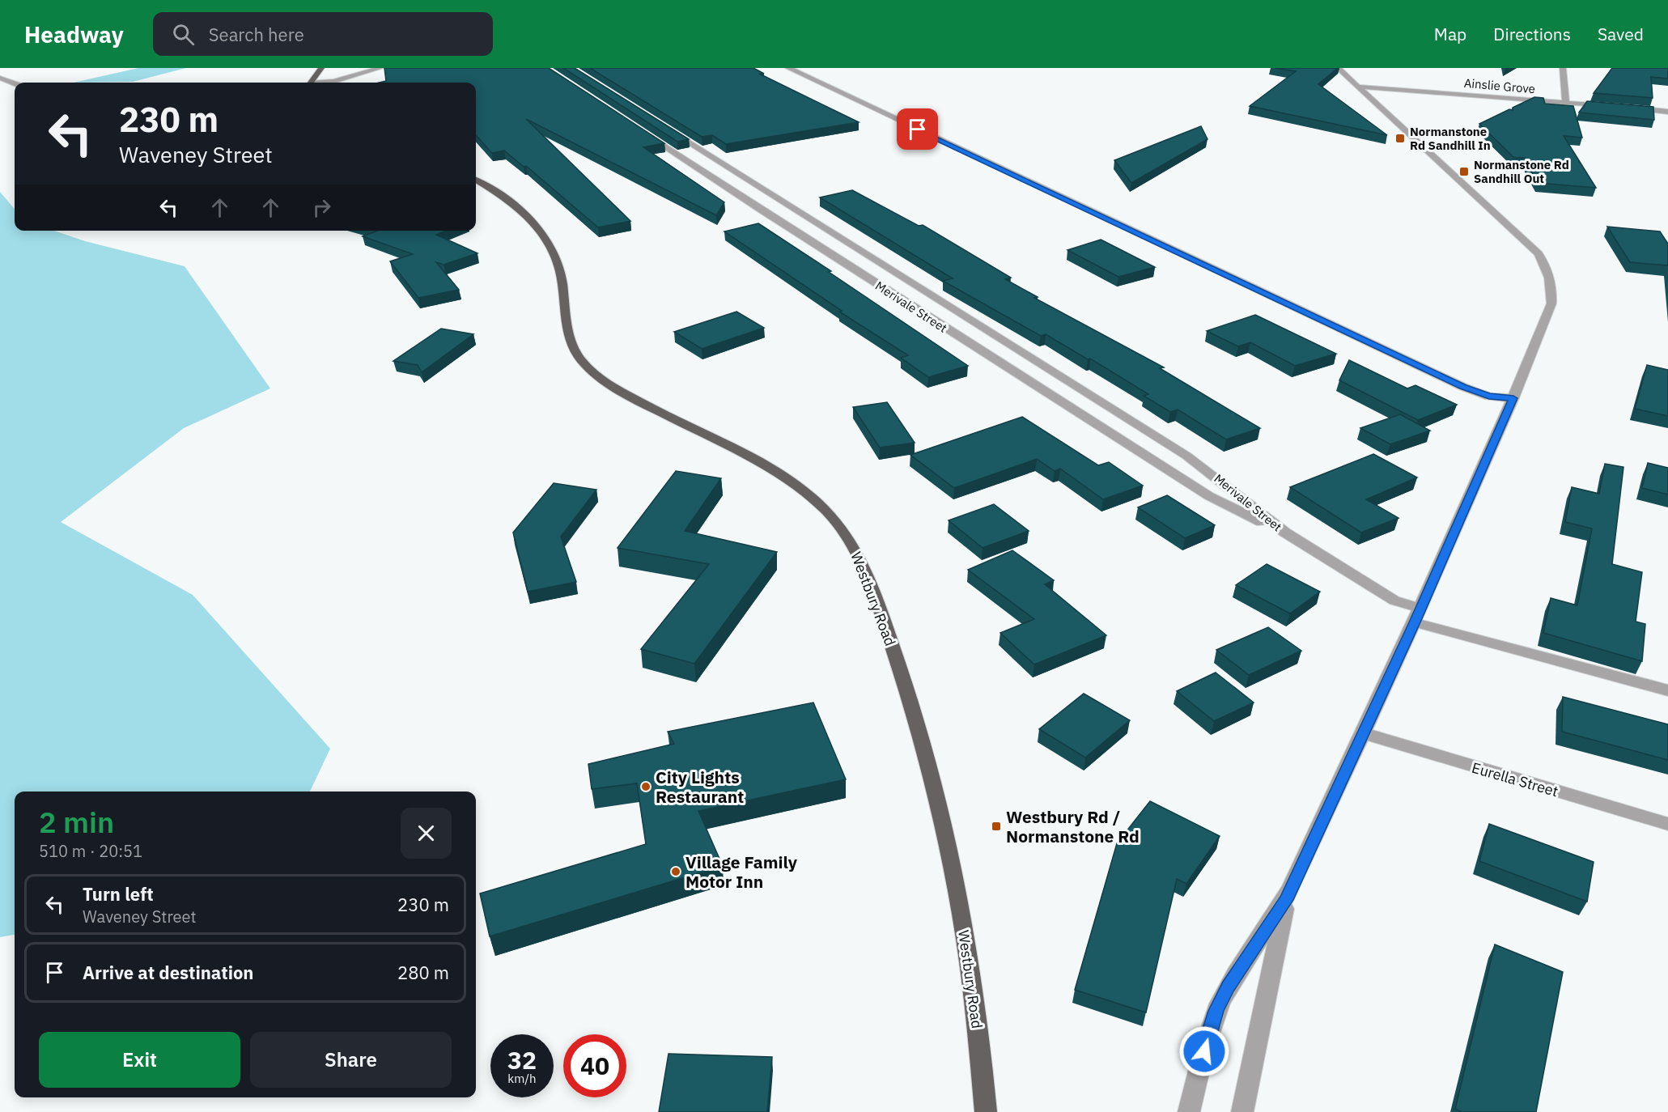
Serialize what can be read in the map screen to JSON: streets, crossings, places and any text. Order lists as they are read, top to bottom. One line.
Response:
{"streets":{"main road":["Westbury Road"],"street":["Ainslie Grove","Merivale Street","Eurella Street"]},"places":{"transit":["Normanstone Rd Sandhill In","Normanstone Rd Sandhill Out","Westbury Rd / Normanstone Rd"],"other":["City Lights Restaurant","Village Family Motor Inn"]},"page":{"header":"Headway","search":"Search here","nav":["Map","Directions","Saved"],"turn":["230 m","Waveney Street"],"heading":["2 min","510 m · 20:51"],"list":[{"name":"Turn left","note":"Waveney Street","value":"230 m"},{"name":"Arrive at destination","value":"280 m"}],"buttons":["Exit","Share"],"speed":"32 km/h","limit":"40"}}
